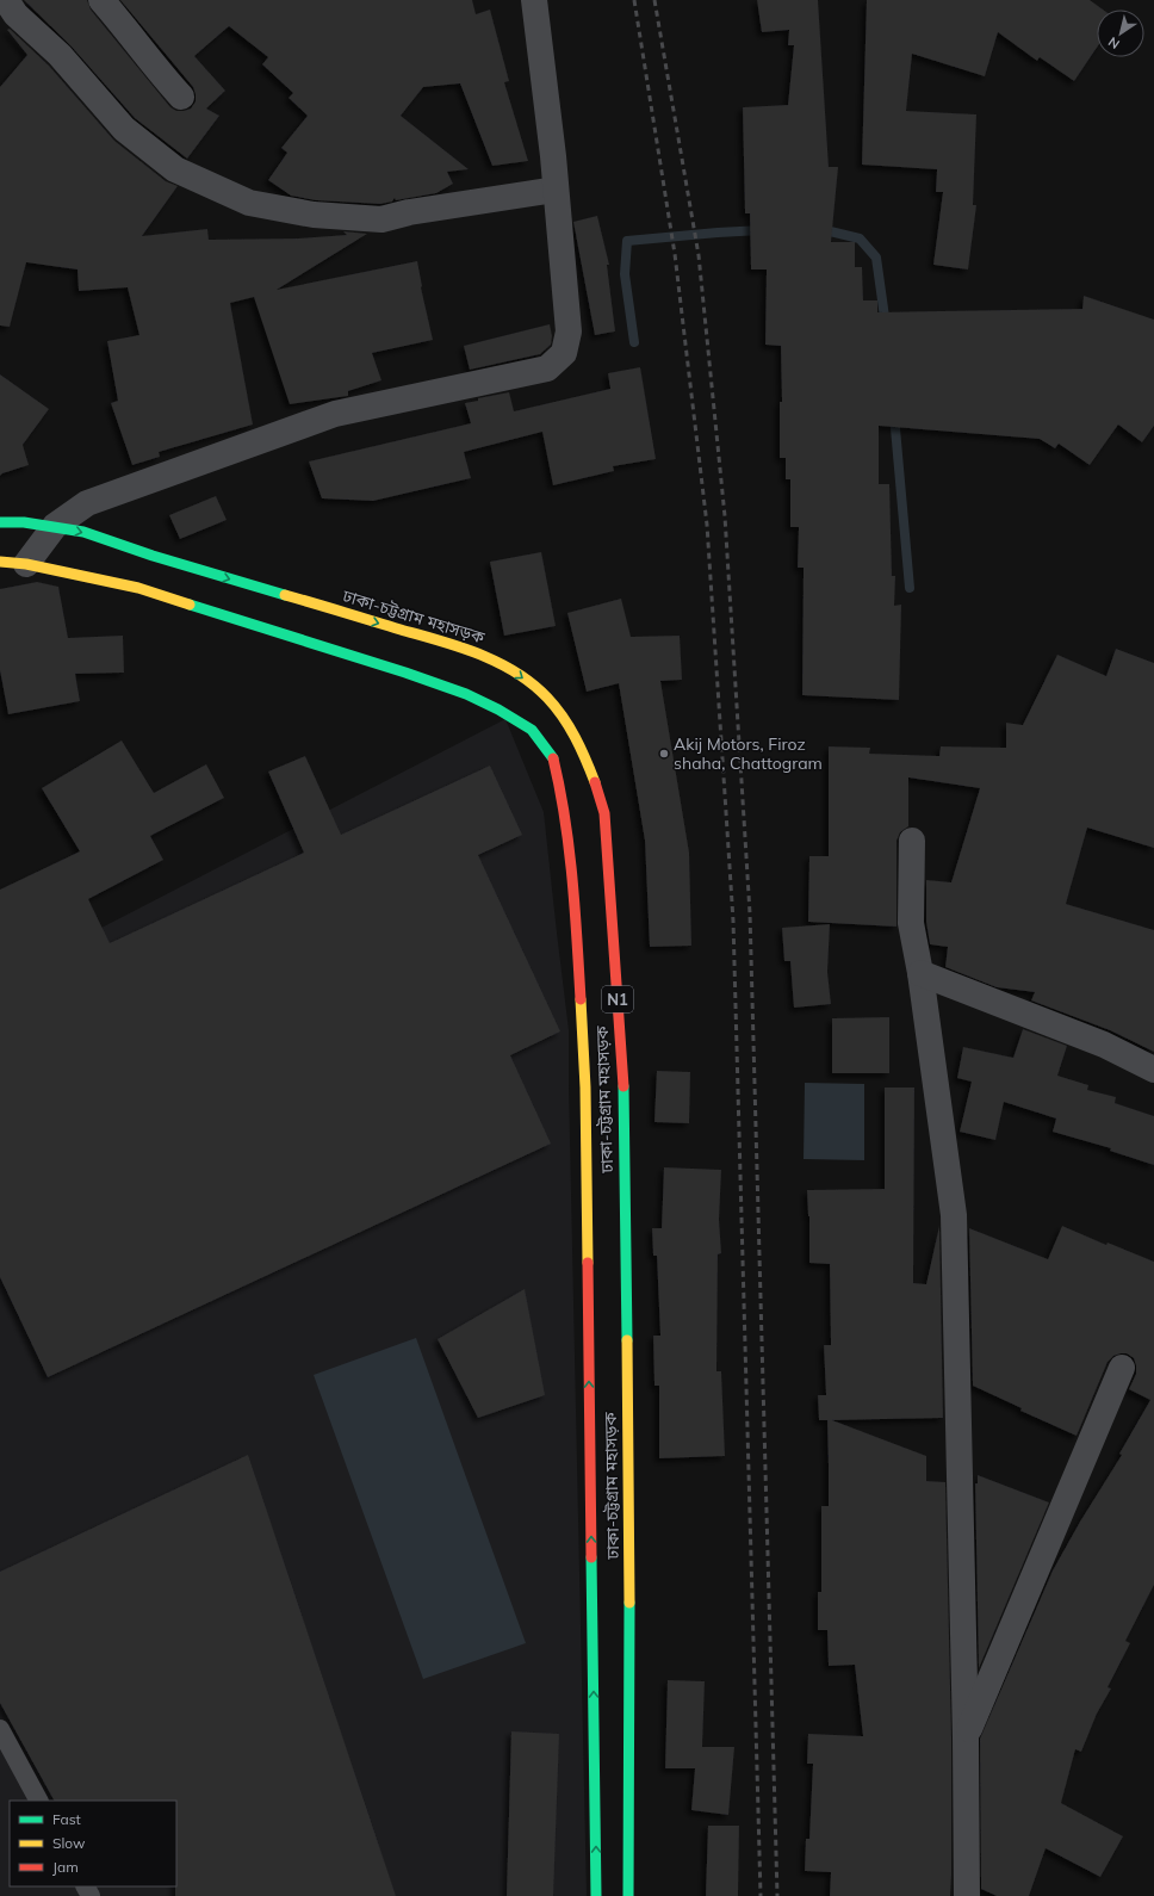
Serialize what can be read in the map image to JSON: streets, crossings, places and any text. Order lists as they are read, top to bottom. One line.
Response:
{"streets":{"highway":["ঢাকা-চট্টগ্রাম মহাসড়ক","N1"]},"places":["Akij Motors, Firoz shaha, Chattogram"],"legend":["Fast","Slow","Jam"],"north":"bottom left"}
